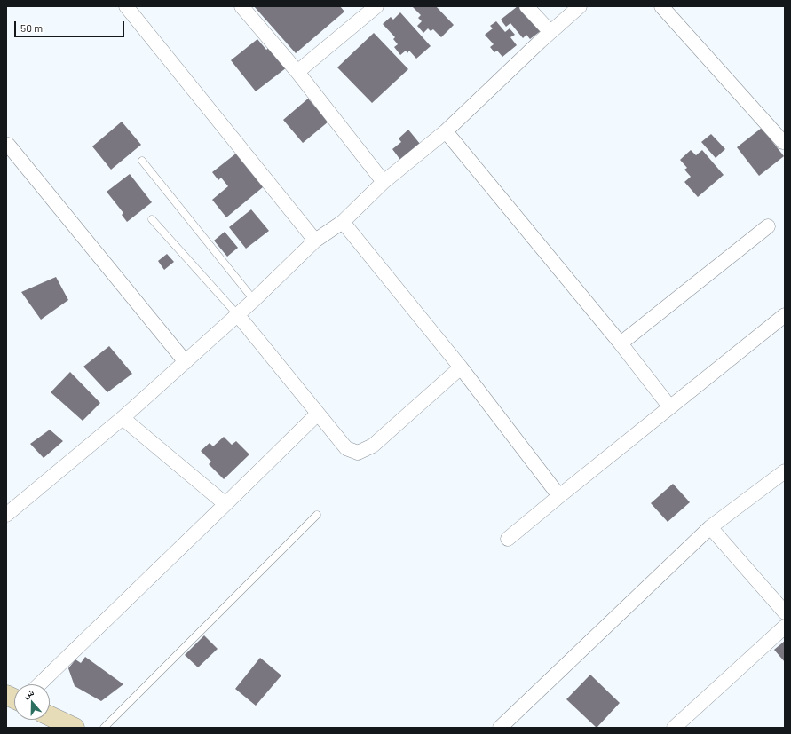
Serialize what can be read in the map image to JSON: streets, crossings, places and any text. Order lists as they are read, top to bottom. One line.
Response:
{"scale_bar":"50 m","north":"top"}
